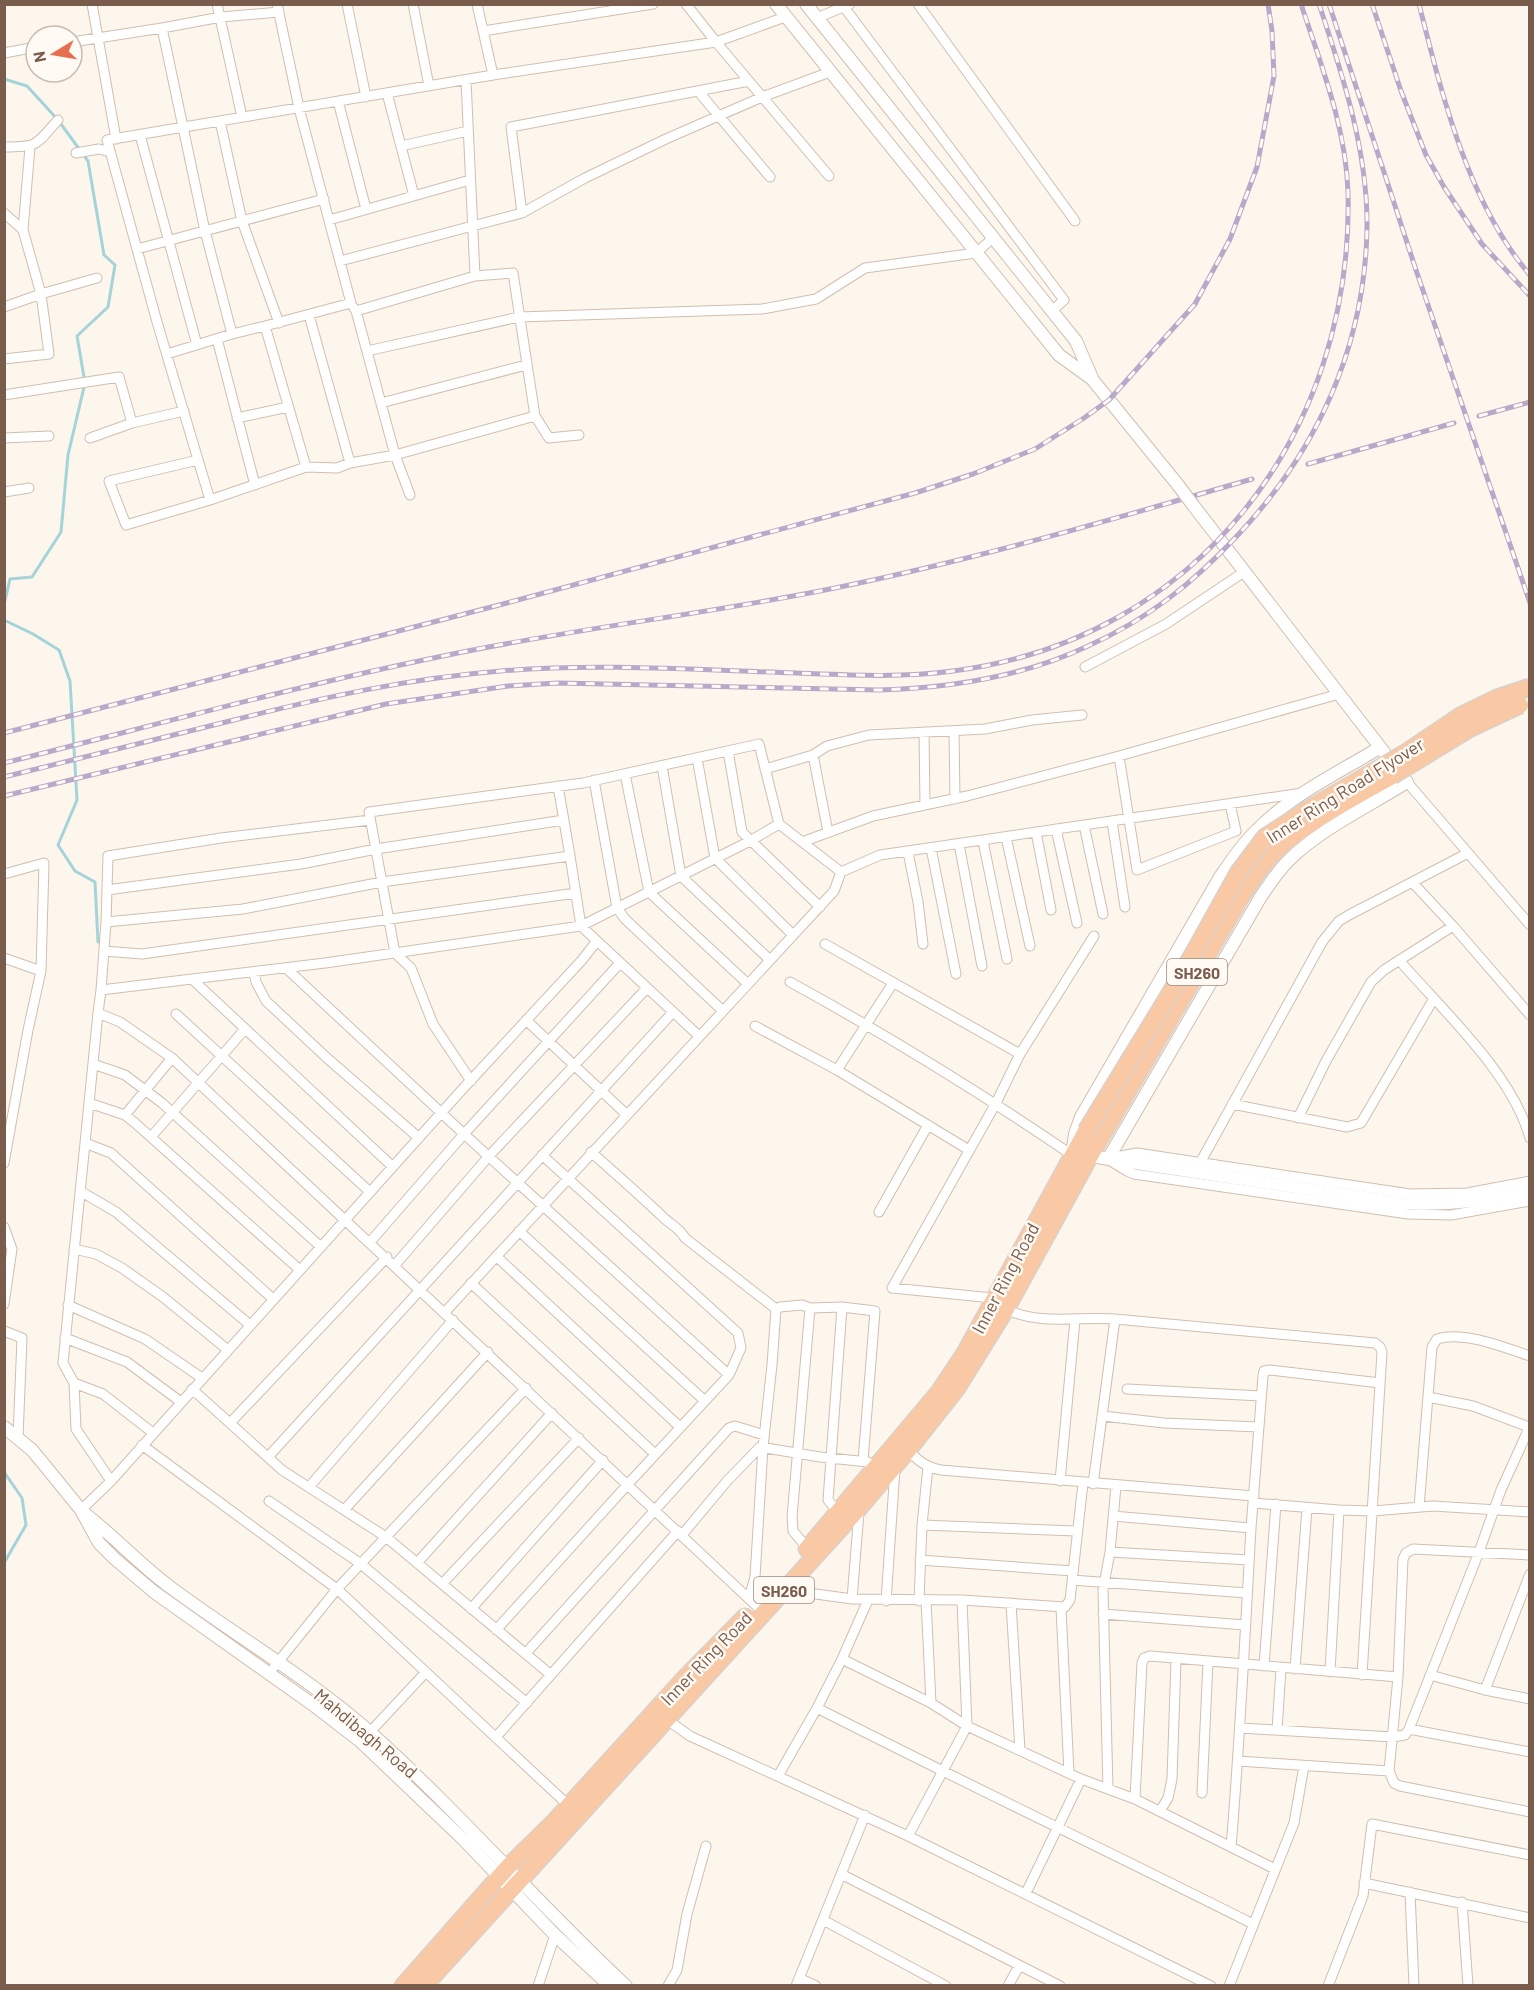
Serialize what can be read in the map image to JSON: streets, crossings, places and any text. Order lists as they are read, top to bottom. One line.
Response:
{"streets":{"highway":["Inner Ring Road Flyover","SH260","Inner Ring Road"],"street":["Mahdibagh Road"]},"crossings":[["Inner Ring Road Flyover","Inner Ring Road"],["Inner Ring Road","Mahdibagh Road"]],"north":"left"}
